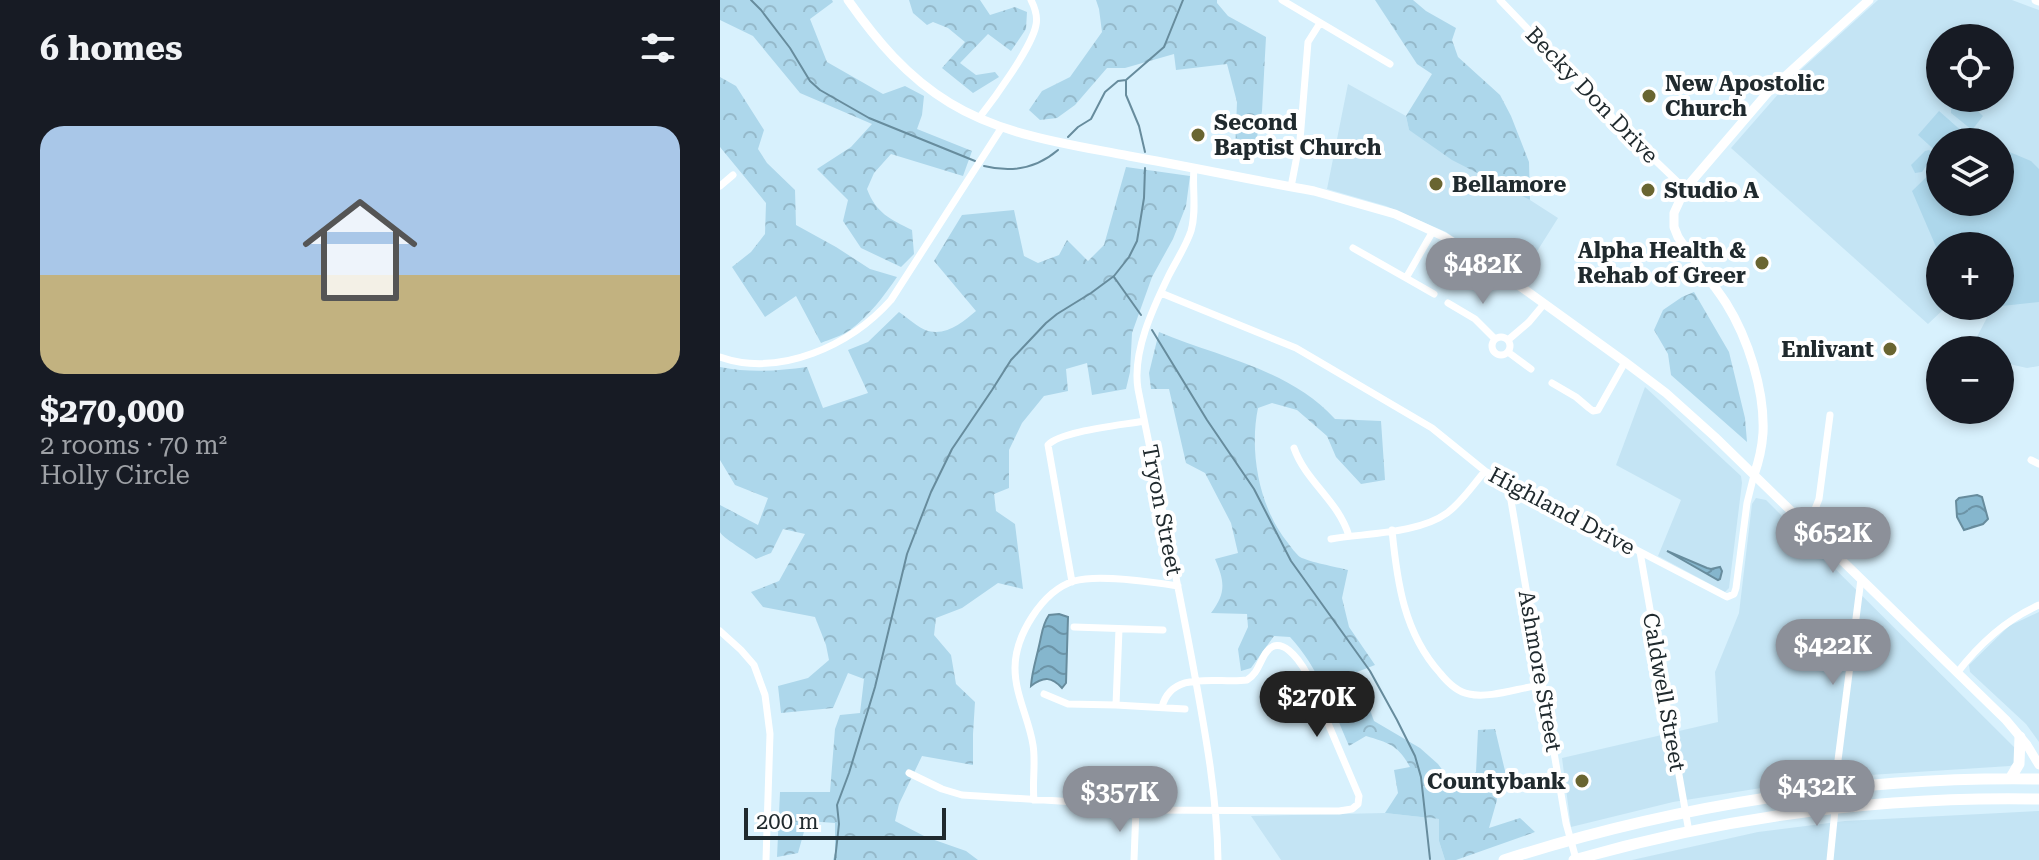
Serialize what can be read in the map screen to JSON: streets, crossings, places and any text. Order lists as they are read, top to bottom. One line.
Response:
{"streets":{"street":["Becky Don Drive","Tryon Street","Highland Drive","Ashmore Street","Caldwell Street"]},"crossings":[["Tryon Street","Highland Drive"],["Highland Drive","Ashmore Street"],["Highland Drive","Caldwell Street"]],"places":["New Apostolic Church","Second Baptist Church","Bellamore","Studio A","Alpha Health & Rehab of Greer","Enlivant","Countybank"],"scale_bar":"200 m","page":{"heading":"6 homes","map_buttons":["+","−"],"list":[{"name":"$270,000","note":"2 rooms · 70 m² · Holly Circle"}],"price":["$482K","$652K","$422K","$270K","$432K","$357K"],"scale":"200 m"}}
